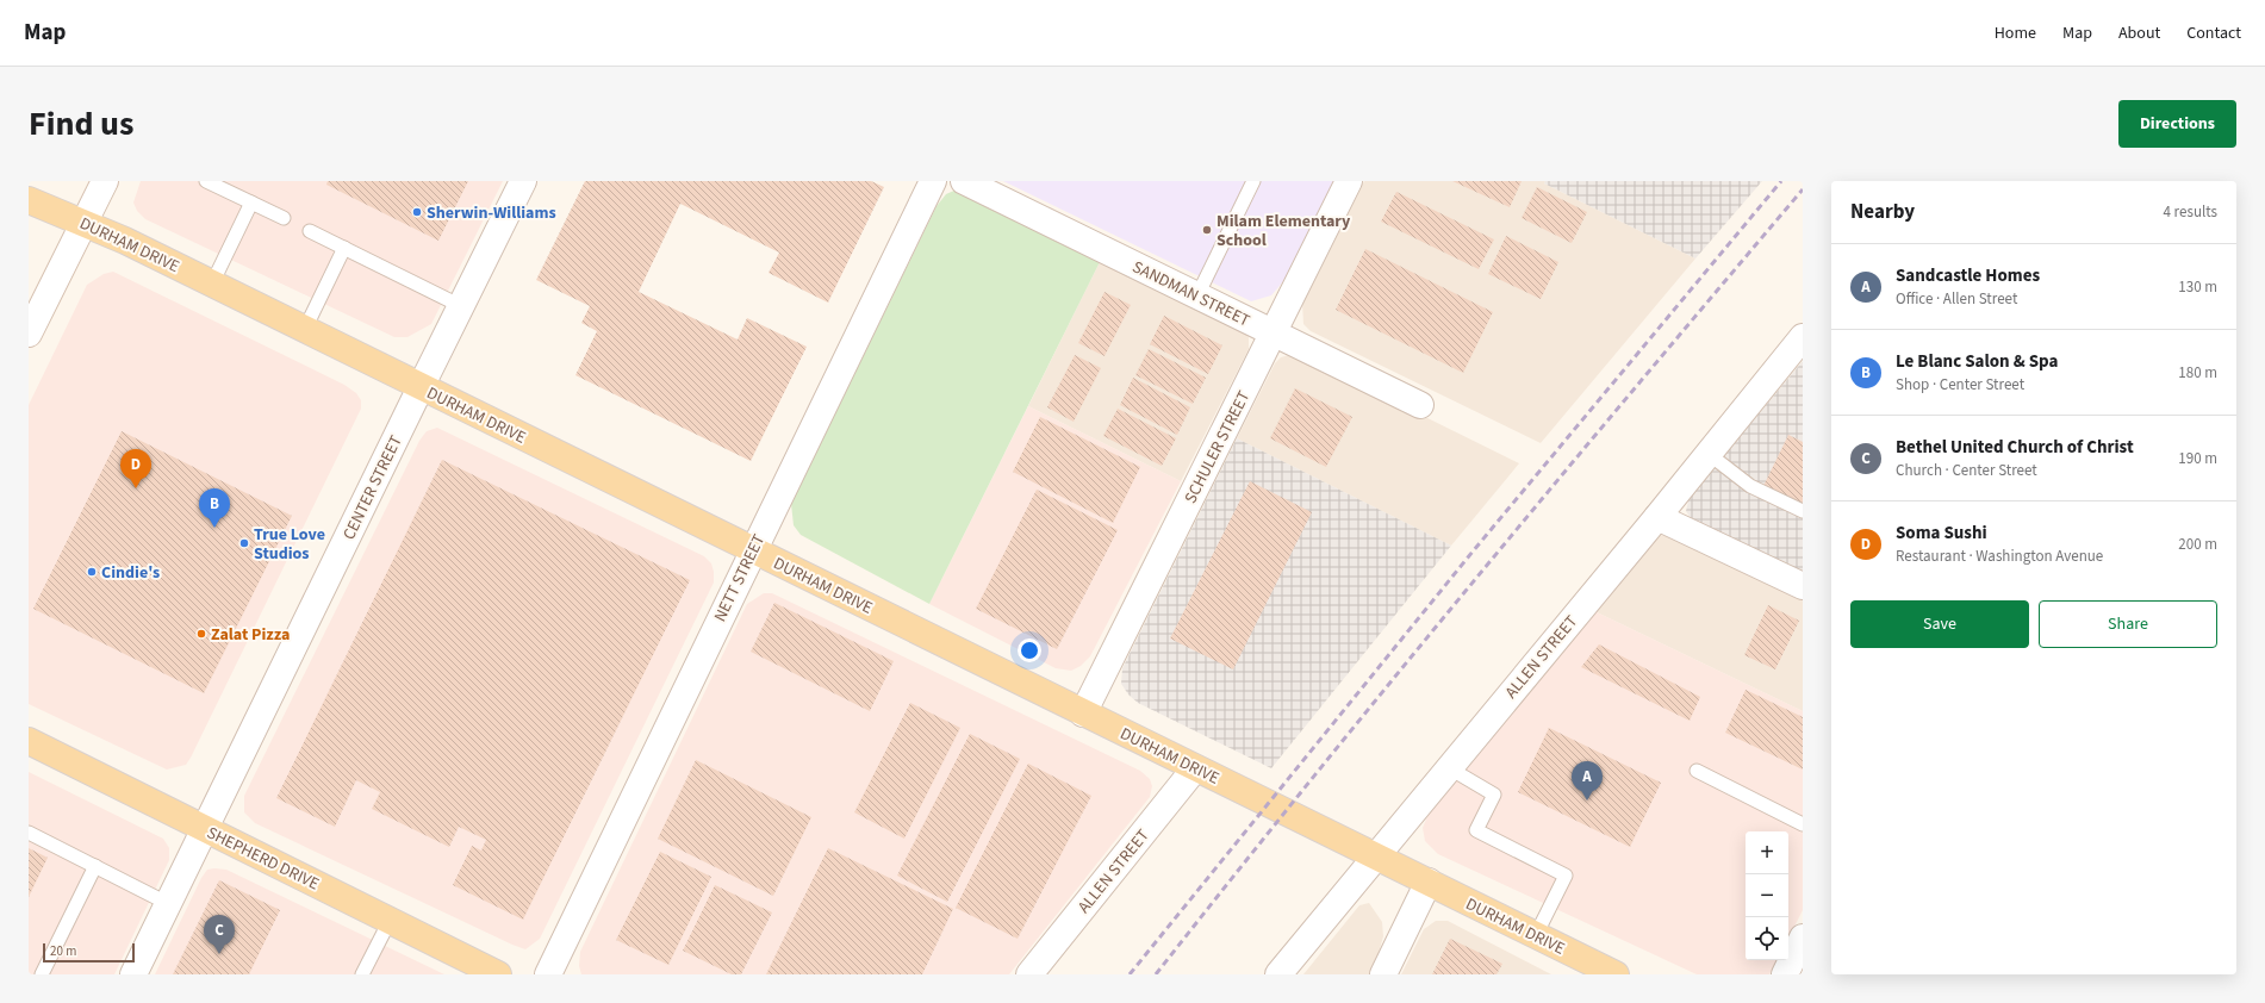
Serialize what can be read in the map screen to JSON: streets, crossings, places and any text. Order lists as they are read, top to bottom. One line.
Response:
{"streets":{"main road":["DURHAM DRIVE","SHEPHERD DRIVE"],"street":["SANDMAN STREET","SCHULER STREET","CENTER STREET","NETT STREET","ALLEN STREET"]},"crossings":[["DURHAM DRIVE","SCHULER STREET"],["DURHAM DRIVE","CENTER STREET"],["DURHAM DRIVE","NETT STREET"],["DURHAM DRIVE","ALLEN STREET"],["SANDMAN STREET","SCHULER STREET"],["CENTER STREET","SHEPHERD DRIVE"]],"places":["Sherwin-Williams","Milam Elementary School","True Love Studios","Cindie's","Zalat Pizza"],"scale_bar":"20 m","page":{"header":"Map","nav":["Home","Map","About","Contact"],"title":"Find us","buttons":["Directions",["Save","Share"]],"heading":["Nearby","4 results"],"list":[{"mark":"A","name":"Sandcastle Homes","note":"Office · Allen Street","value":"130 m"},{"mark":"B","name":"Le Blanc Salon & Spa","note":"Shop · Center Street","value":"180 m"},{"mark":"C","name":"Bethel United Church of Christ","note":"Church · Center Street","value":"190 m"},{"mark":"D","name":"Soma Sushi","note":"Restaurant · Washington Avenue","value":"200 m"}],"pins":["D","B","A","C"],"map_buttons":["+","−"],"scale":"20 m"}}
